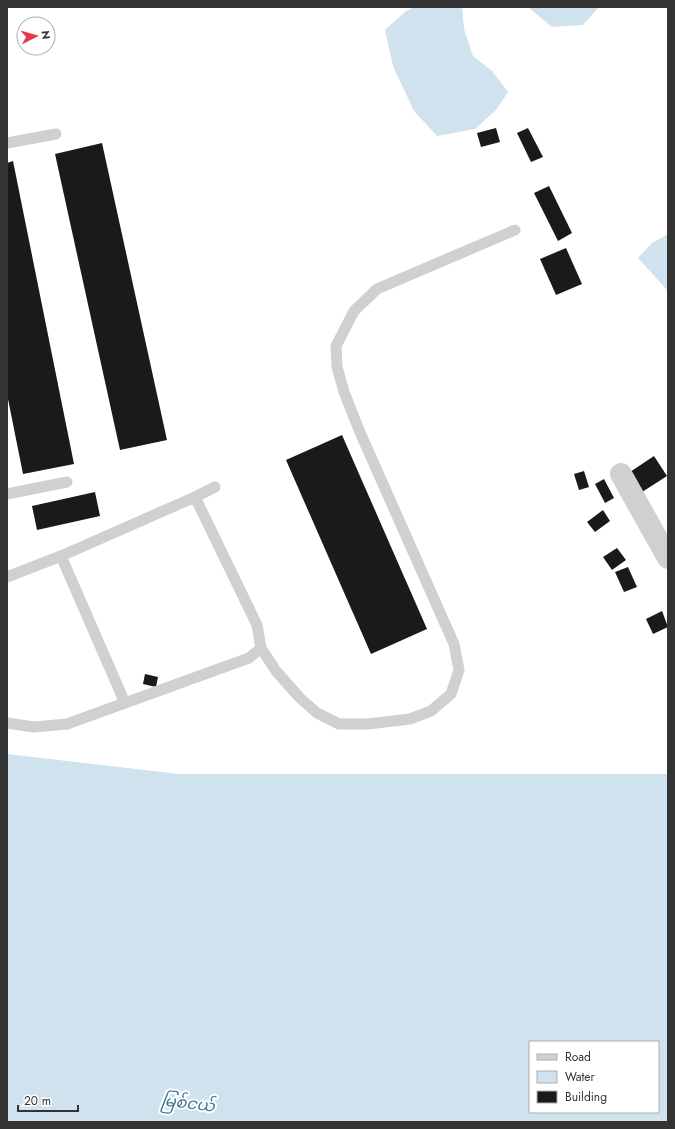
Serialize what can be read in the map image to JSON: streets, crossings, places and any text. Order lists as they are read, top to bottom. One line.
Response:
{"water":["မြစ်ငယ်"],"legend":["Road","Water","Building"],"scale_bar":"20 m","north":"right"}
